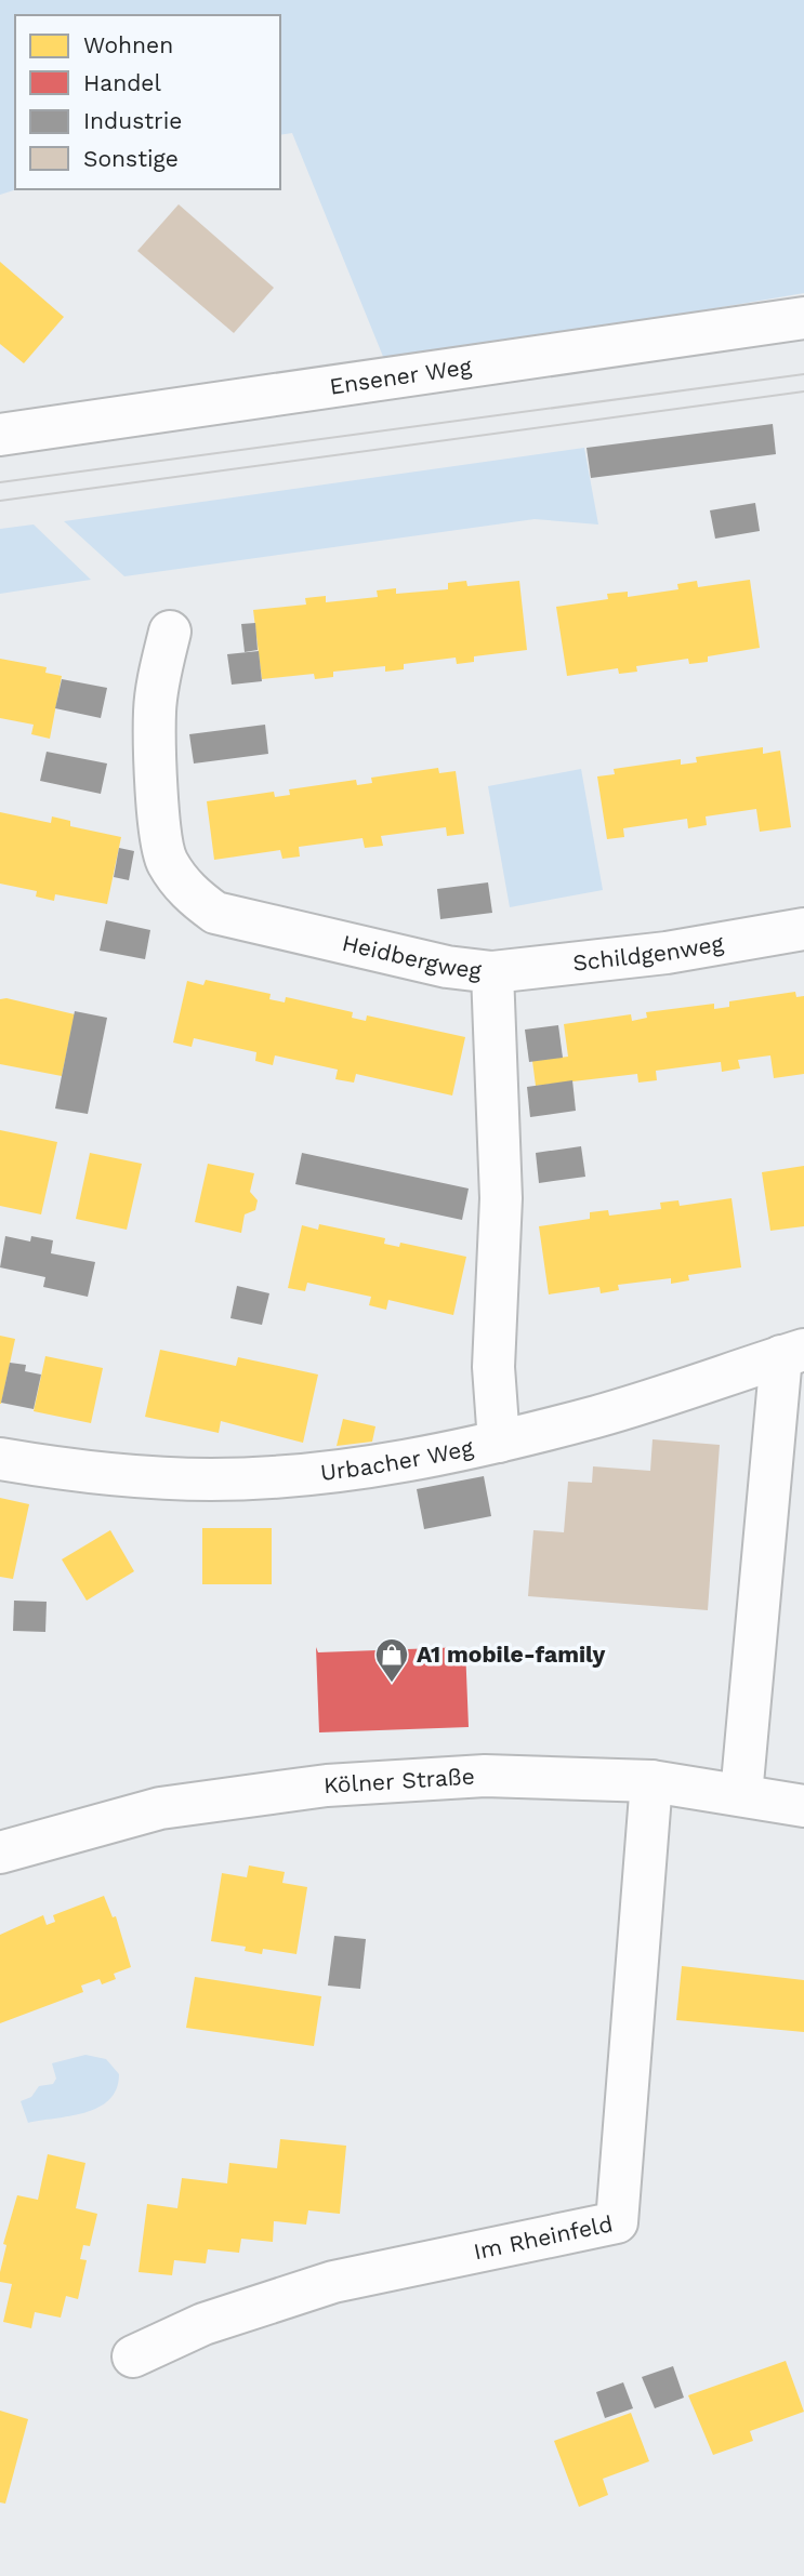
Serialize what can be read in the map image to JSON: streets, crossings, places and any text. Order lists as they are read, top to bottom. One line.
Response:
{"streets":{"street":["Ensener Weg","Schildgenweg","Heidbergweg","Urbacher Weg","Kölner Straße","Im Rheinfeld"]},"crossings":[["Schildgenweg","Heidbergweg"],["Heidbergweg","Urbacher Weg"],["Urbacher Weg","Kölner Straße"],["Kölner Straße","Im Rheinfeld"]],"places":{"shop":["A1 mobile-family"]},"legend":["Wohnen","Handel","Industrie","Sonstige"]}
